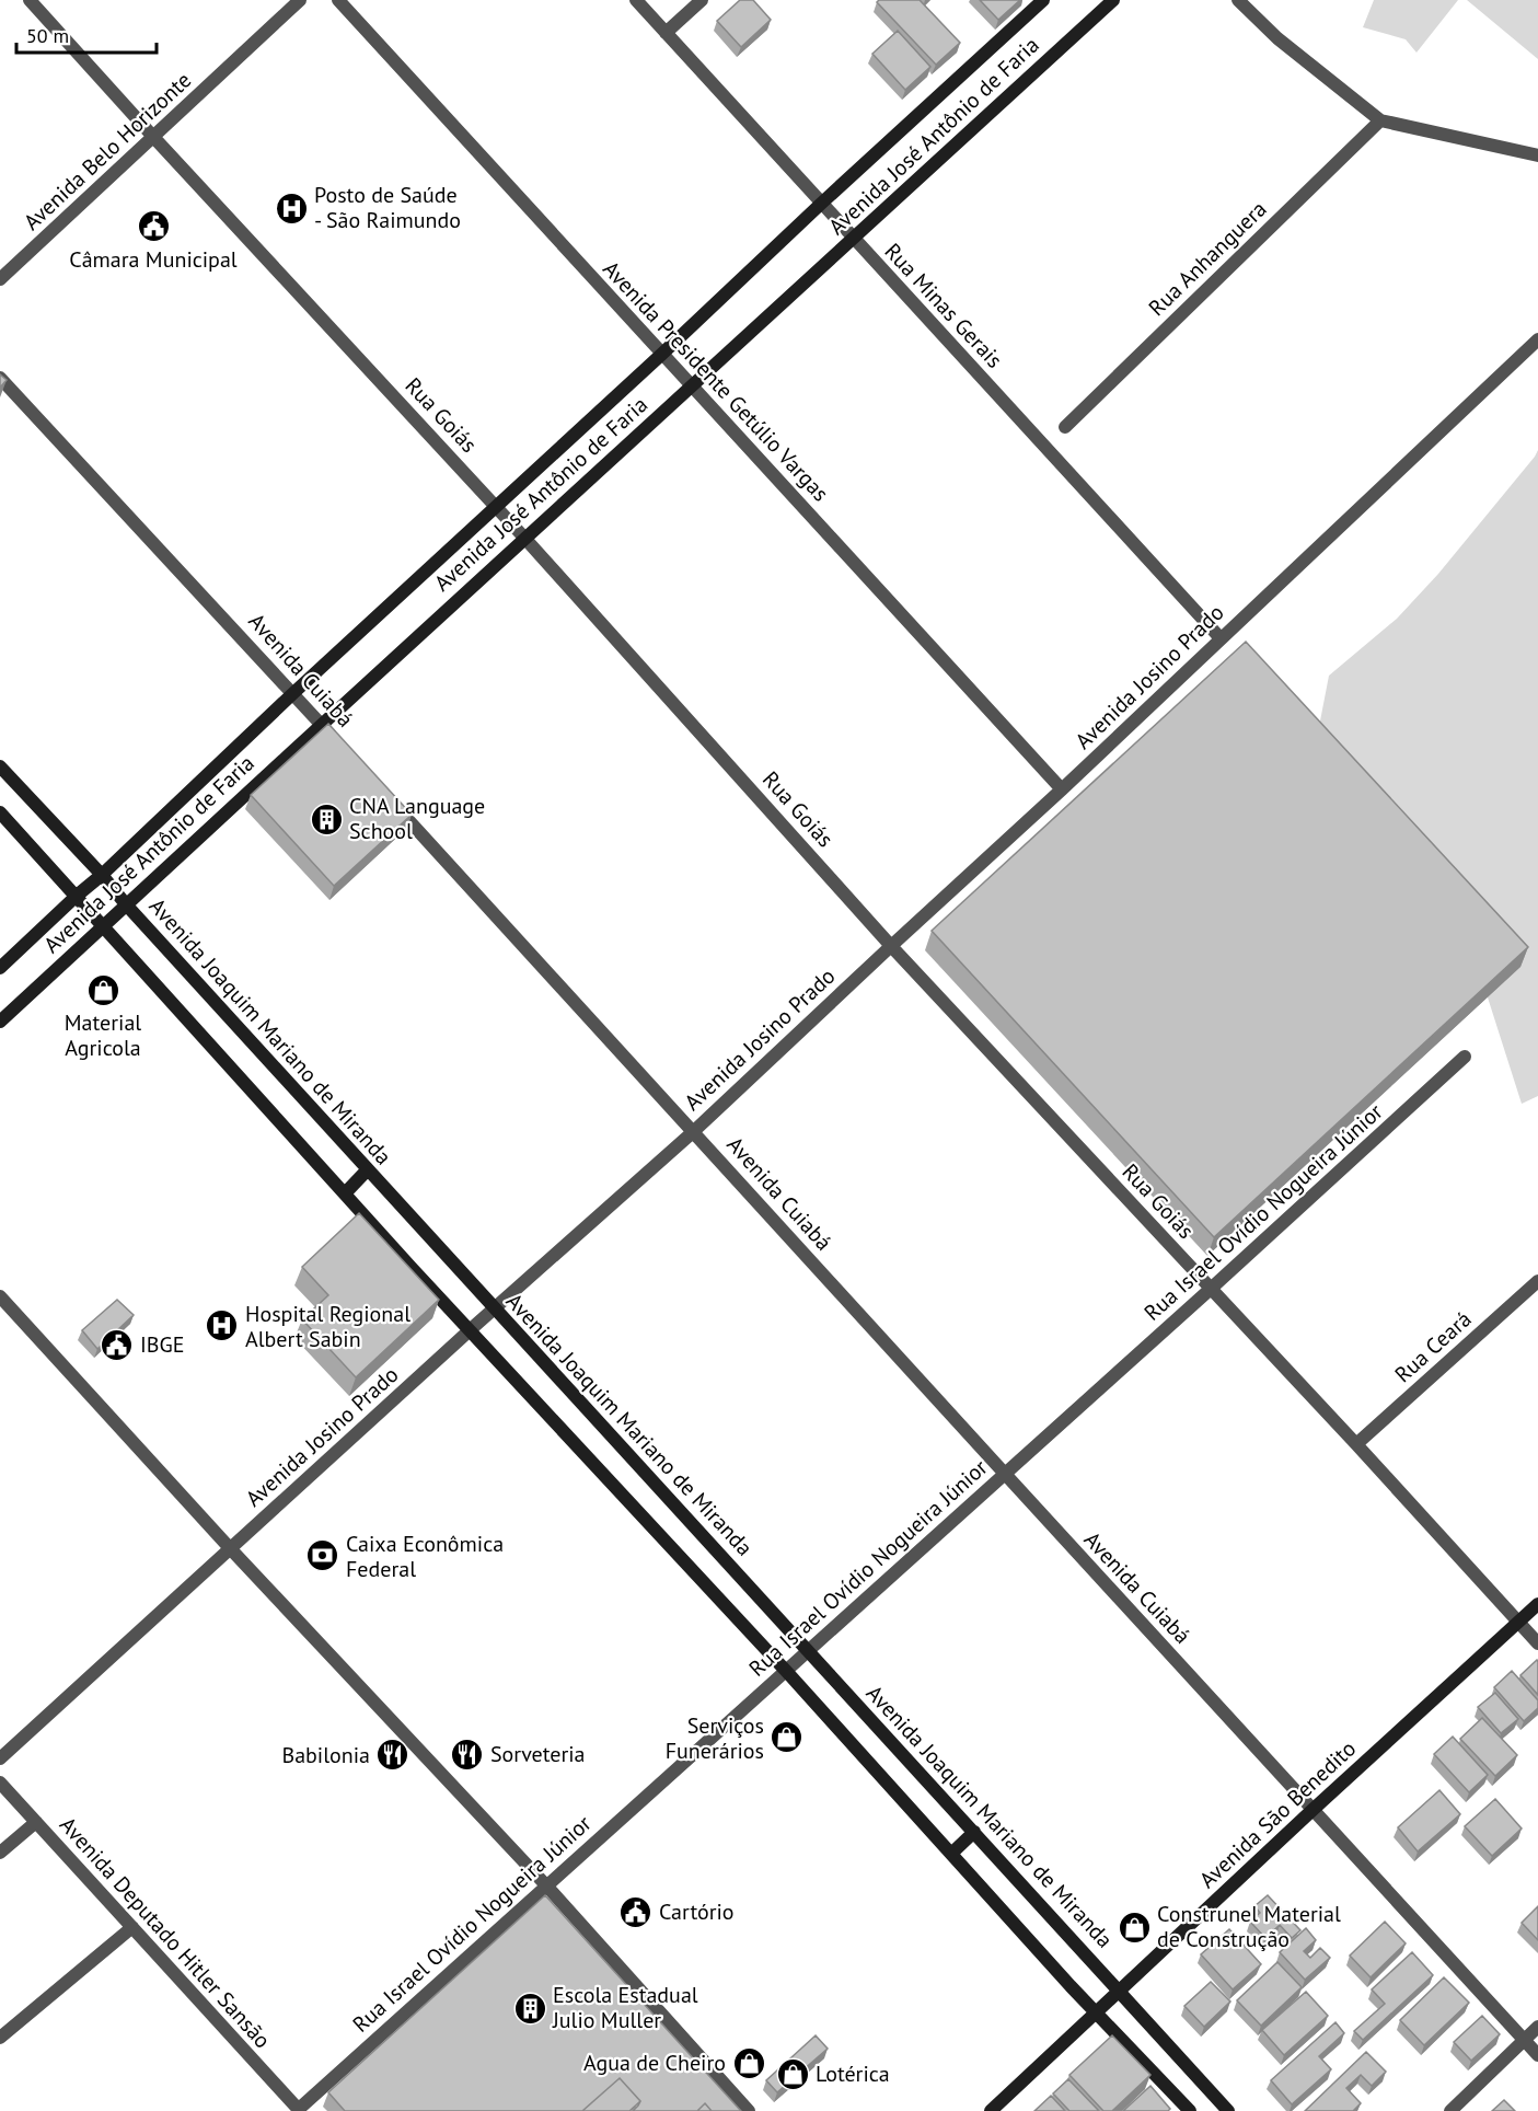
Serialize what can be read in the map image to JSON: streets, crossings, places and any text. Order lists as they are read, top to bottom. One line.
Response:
{"streets":{"street":["Avenida José Antônio de Faria","Avenida Belo Horizonte","Rua Anhanguera","Rua Minas Gerais","Avenida Presidente Getúlio Vargas","Rua Goiás","Avenida Cuiabá","Avenida Josino Prado","Avenida Joaquim Mariano de Miranda","Rua Israel Ovídio Nogueira Júnior","Rua Ceará","Avenida São Benedito","Avenida Deputado Hitler Sansão"]},"crossings":[["Avenida José Antônio de Faria","Rua Minas Gerais"],["Avenida José Antônio de Faria","Avenida Presidente Getúlio Vargas"],["Avenida José Antônio de Faria","Rua Goiás"],["Avenida José Antônio de Faria","Avenida Cuiabá"],["Avenida José Antônio de Faria","Avenida Joaquim Mariano de Miranda"],["Avenida Belo Horizonte","Rua Goiás"],["Rua Minas Gerais","Avenida Josino Prado"],["Avenida Presidente Getúlio Vargas","Avenida Josino Prado"],["Rua Goiás","Avenida Josino Prado"],["Rua Goiás","Rua Israel Ovídio Nogueira Júnior"],["Rua Goiás","Rua Ceará"],["Rua Goiás","Avenida São Benedito"],["Avenida Cuiabá","Avenida Josino Prado"],["Avenida Cuiabá","Rua Israel Ovídio Nogueira Júnior"],["Avenida Cuiabá","Avenida São Benedito"],["Avenida Josino Prado","Avenida Joaquim Mariano de Miranda"],["Avenida Joaquim Mariano de Miranda","Rua Israel Ovídio Nogueira Júnior"],["Avenida Joaquim Mariano de Miranda","Avenida São Benedito"],["Rua Israel Ovídio Nogueira Júnior","Avenida Deputado Hitler Sansão"]],"places":{"hospital":["Posto de Saúde - São Raimundo","Hospital Regional Albert Sabin"],"public building":["Câmara Municipal","IBGE","Cartório"],"building":["CNA Language School","Escola Estadual Julio Muller"],"shop":["Material Agricola","Serviços Funerários","Construnel Material de Construção","Agua de Cheiro","Lotérica"],"bank":["Caixa Econômica Federal"],"restaurant":["Sorveteria","Babilonia"]},"scale_bar":"50 m"}
